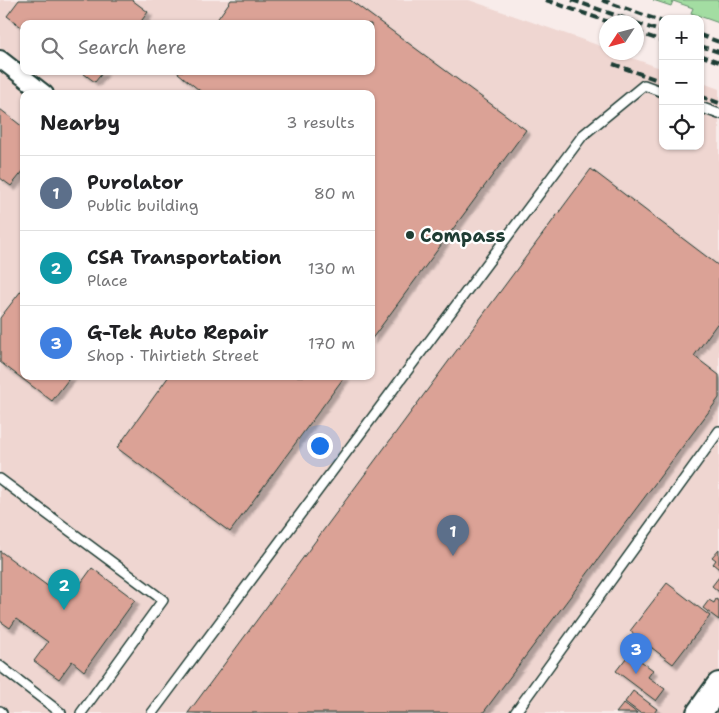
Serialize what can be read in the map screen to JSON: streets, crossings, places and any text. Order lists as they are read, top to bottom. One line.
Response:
{"places":["Compass"],"north":"bottom left","page":{"map_buttons":["+","−"],"search":"Search here","heading":["Nearby","3 results"],"list":[{"mark":"1","name":"Purolator","note":"Public building","value":"80 m"},{"mark":"2","name":"CSA Transportation","note":"Place","value":"130 m"},{"mark":"3","name":"G-Tek Auto Repair","note":"Shop · Thirtieth Street","value":"170 m"}],"pins":["1","2","3"]}}
